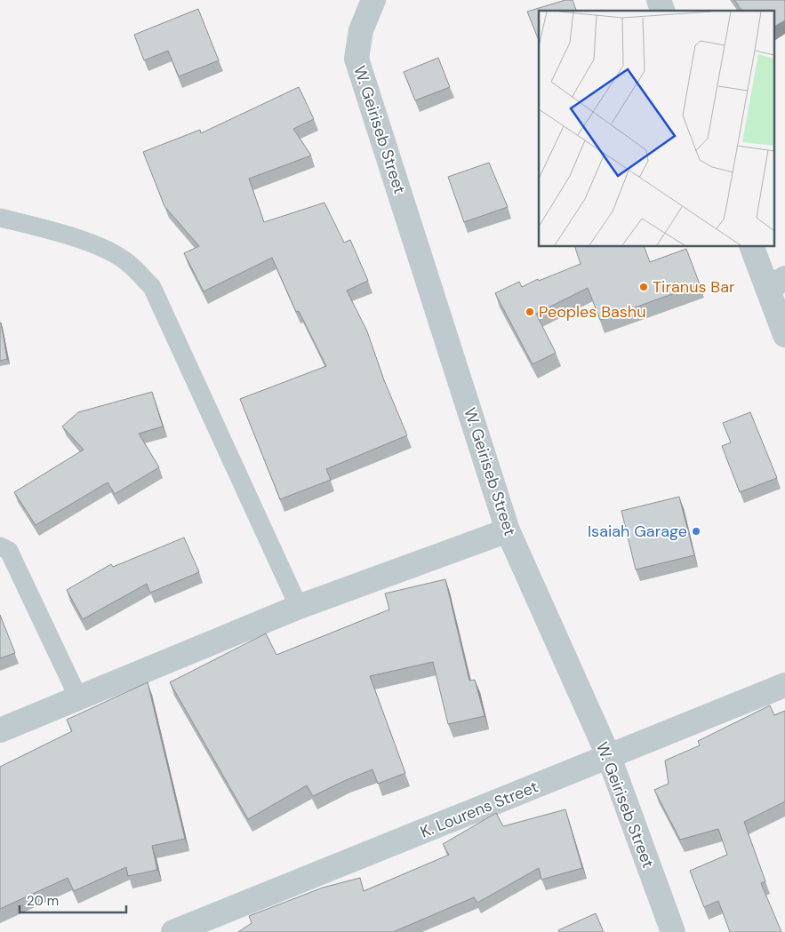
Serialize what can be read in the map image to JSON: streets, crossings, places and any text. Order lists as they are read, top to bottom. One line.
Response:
{"streets":{"street":["W. Geiriseb Street","K. Lourens Street"]},"crossings":[["W. Geiriseb Street","K. Lourens Street"]],"places":["Tiranus Bar","Peoples Bashu","Isaiah Garage"],"scale_bar":"20 m"}
